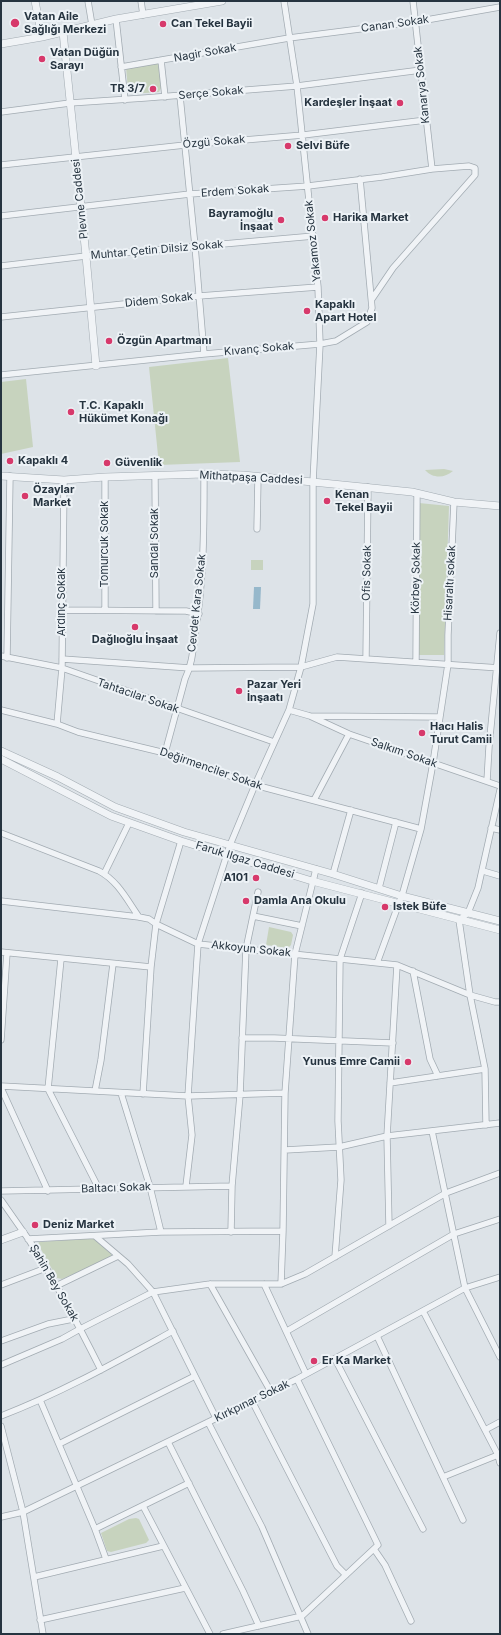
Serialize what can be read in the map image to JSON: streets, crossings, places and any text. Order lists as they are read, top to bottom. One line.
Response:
{"streets":{"street":["Canan Sokak","Nagir Sokak","Kanarya Sokak","Serçe Sokak","Özgü Sokak","Erdem Sokak","Plevne Caddesi","Yakamoz Sokak","Muhtar Çetin Dilsiz Sokak","Didem Sokak","Kıvanç Sokak","Mithatpaşa Caddesi","Sandal Sokak","Tomurcuk Sokak","Ofis Sokak","Körbey Sokak","Hisaraltı sokak","Ardınç Sokak","Cevdet Kara Sokak","Tahtacılar Sokak","Salkım Sokak","Değirmenciler Sokak","Faruk Ilgaz Caddesi","Akkoyun Sokak","Baltacı Sokak","Şahin Bey Sokak","Kırkpınar Sokak"]},"crossings":[["Canan Sokak","Nagir Sokak"],["Canan Sokak","Kanarya Sokak"],["Canan Sokak","Yakamoz Sokak"],["Nagir Sokak","Yakamoz Sokak"],["Kanarya Sokak","Serçe Sokak"],["Kanarya Sokak","Özgü Sokak"],["Kanarya Sokak","Erdem Sokak"],["Serçe Sokak","Plevne Caddesi"],["Serçe Sokak","Yakamoz Sokak"],["Özgü Sokak","Plevne Caddesi"],["Özgü Sokak","Yakamoz Sokak"],["Erdem Sokak","Plevne Caddesi"],["Erdem Sokak","Yakamoz Sokak"],["Erdem Sokak","Kıvanç Sokak"],["Plevne Caddesi","Muhtar Çetin Dilsiz Sokak"],["Plevne Caddesi","Didem Sokak"],["Plevne Caddesi","Kıvanç Sokak"],["Yakamoz Sokak","Muhtar Çetin Dilsiz Sokak"],["Yakamoz Sokak","Didem Sokak"],["Yakamoz Sokak","Kıvanç Sokak"],["Yakamoz Sokak","Mithatpaşa Caddesi"],["Yakamoz Sokak","Tahtacılar Sokak"],["Yakamoz Sokak","Değirmenciler Sokak"],["Yakamoz Sokak","Faruk Ilgaz Caddesi"],["Yakamoz Sokak","Akkoyun Sokak"],["Yakamoz Sokak","Baltacı Sokak"],["Mithatpaşa Caddesi","Sandal Sokak"],["Mithatpaşa Caddesi","Tomurcuk Sokak"],["Mithatpaşa Caddesi","Ofis Sokak"],["Mithatpaşa Caddesi","Körbey Sokak"],["Mithatpaşa Caddesi","Hisaraltı sokak"],["Mithatpaşa Caddesi","Ardınç Sokak"],["Mithatpaşa Caddesi","Cevdet Kara Sokak"],["Hisaraltı sokak","Salkım Sokak"],["Hisaraltı sokak","Değirmenciler Sokak"],["Hisaraltı sokak","Faruk Ilgaz Caddesi"],["Hisaraltı sokak","Akkoyun Sokak"],["Ardınç Sokak","Tahtacılar Sokak"],["Ardınç Sokak","Değirmenciler Sokak"],["Cevdet Kara Sokak","Tahtacılar Sokak"],["Cevdet Kara Sokak","Değirmenciler Sokak"]],"places":["Vatan Aile Sağlığı Merkezi","Can Tekel Bayii","Vatan Düğün Sarayı","TR 3/7","Kardeşler İnşaat","Selvi Büfe","Harika Market","Bayramoğlu İnşaat","Kapaklı Apart Hotel","Özgün Apartmanı","T.C. Kapaklı Hükümet Konağı","Kapaklı 4","Güvenlik","Özaylar Market","Kenan Tekel Bayii","Dağlıoğlu İnşaat","Pazar Yeri İnşaatı","Hacı Halis Turut Camii","A101","Damla Ana Okulu","Istek Büfe","Yunus Emre Camii","Deniz Market","Er Ka Market"]}
